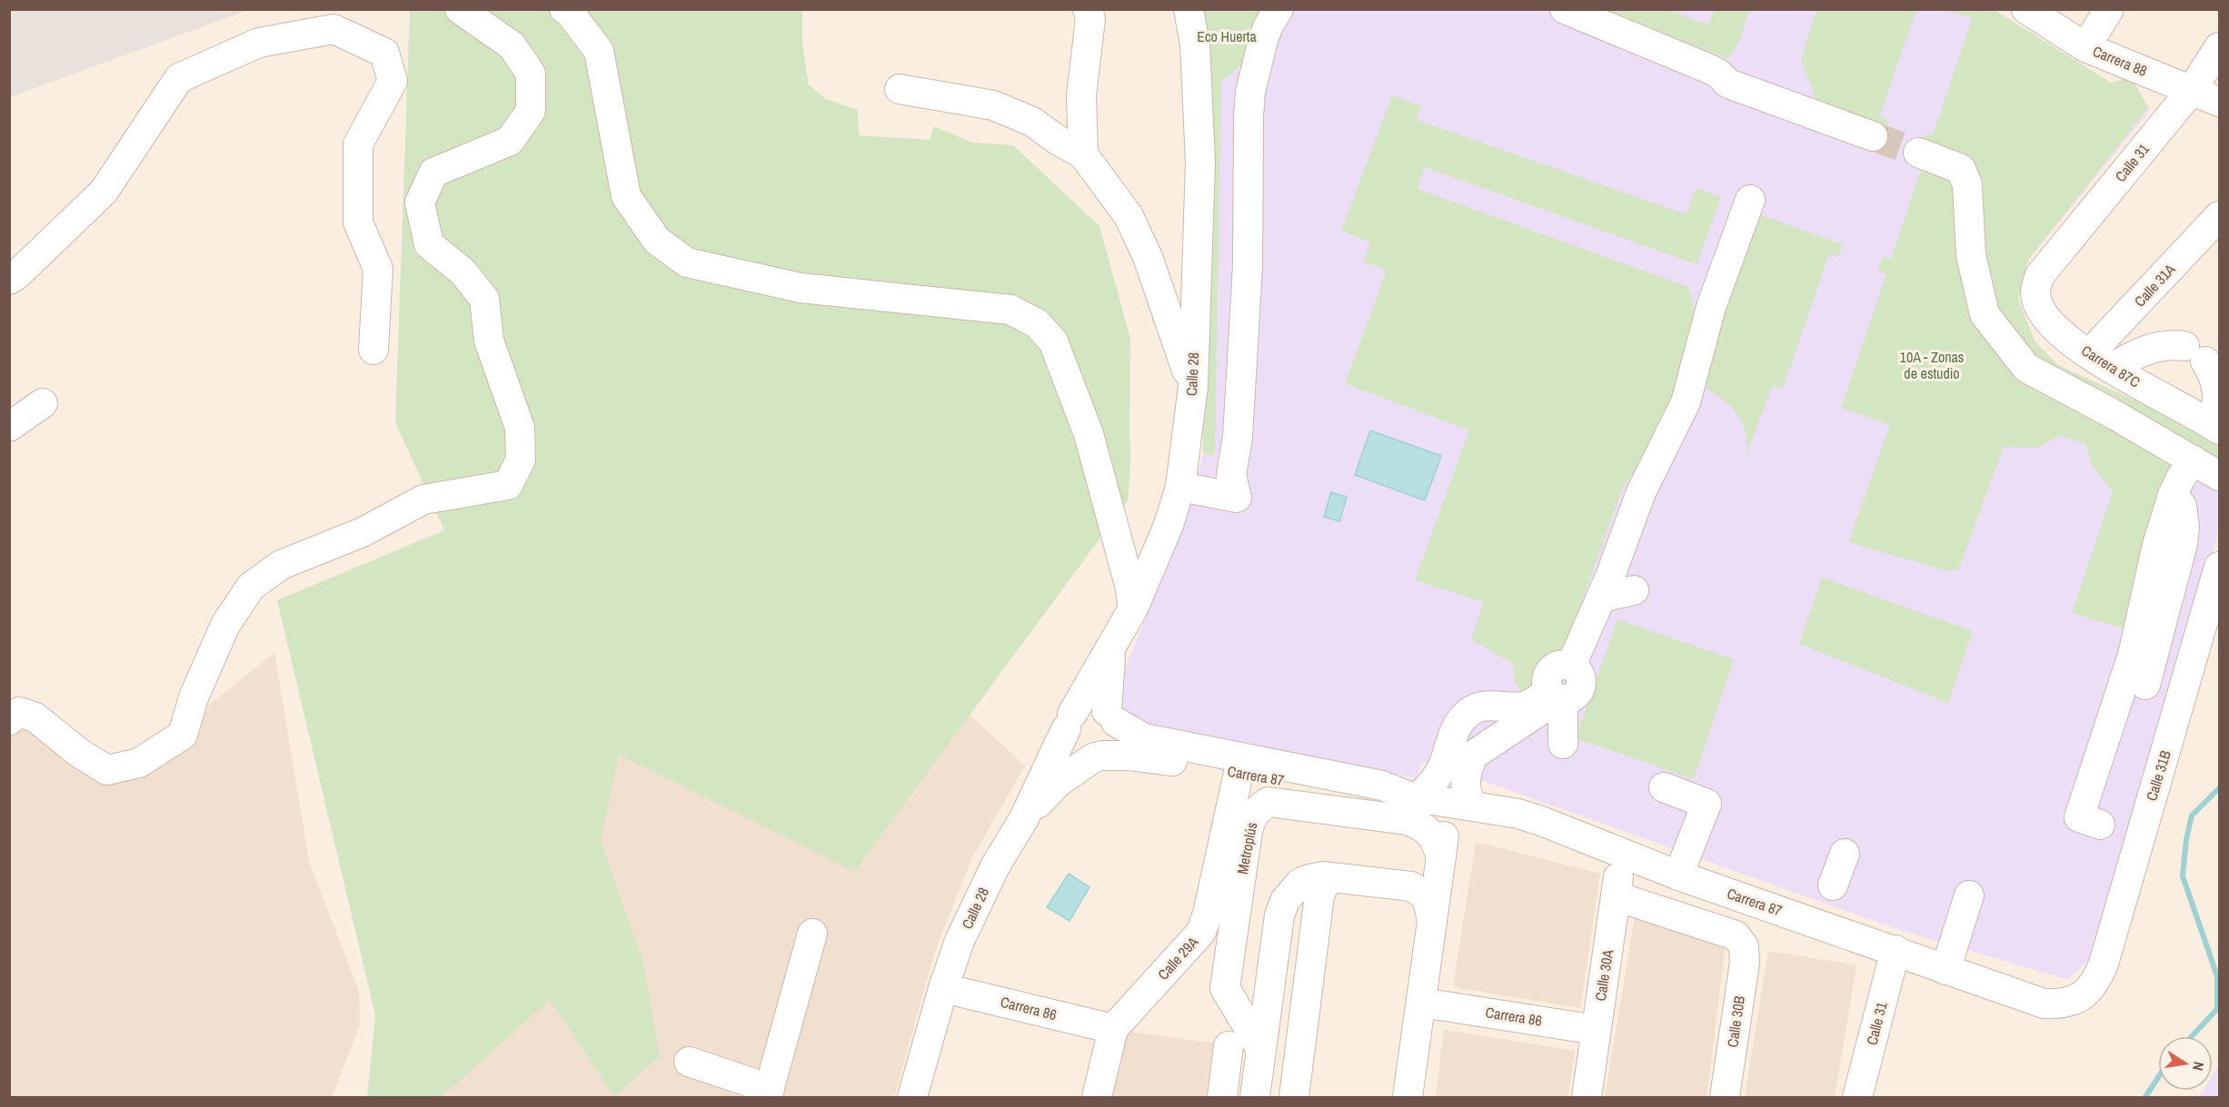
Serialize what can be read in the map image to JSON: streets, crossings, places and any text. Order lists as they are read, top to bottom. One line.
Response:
{"streets":{"street":["Carrera 88","Calle 31","Calle 31A","Carrera 87C","Calle 28","Carrera 87","Calle 31B","Metroplús","Calle 29A","Calle 30A","Carrera 86","Calle 30B"]},"crossings":[["Carrera 88","Calle 31"],["Calle 31","Carrera 87C"],["Calle 31","Carrera 87"],["Calle 31A","Carrera 87C"],["Calle 28","Carrera 87"],["Calle 28","Carrera 86"],["Carrera 87","Calle 31B"],["Carrera 87","Calle 29A"],["Carrera 87","Calle 30A"],["Calle 29A","Carrera 86"],["Calle 30A","Carrera 86"],["Calle 30A","Calle 30B"]],"parks":["Eco Huerta","10A - Zonas de estudio"],"north":"right"}
